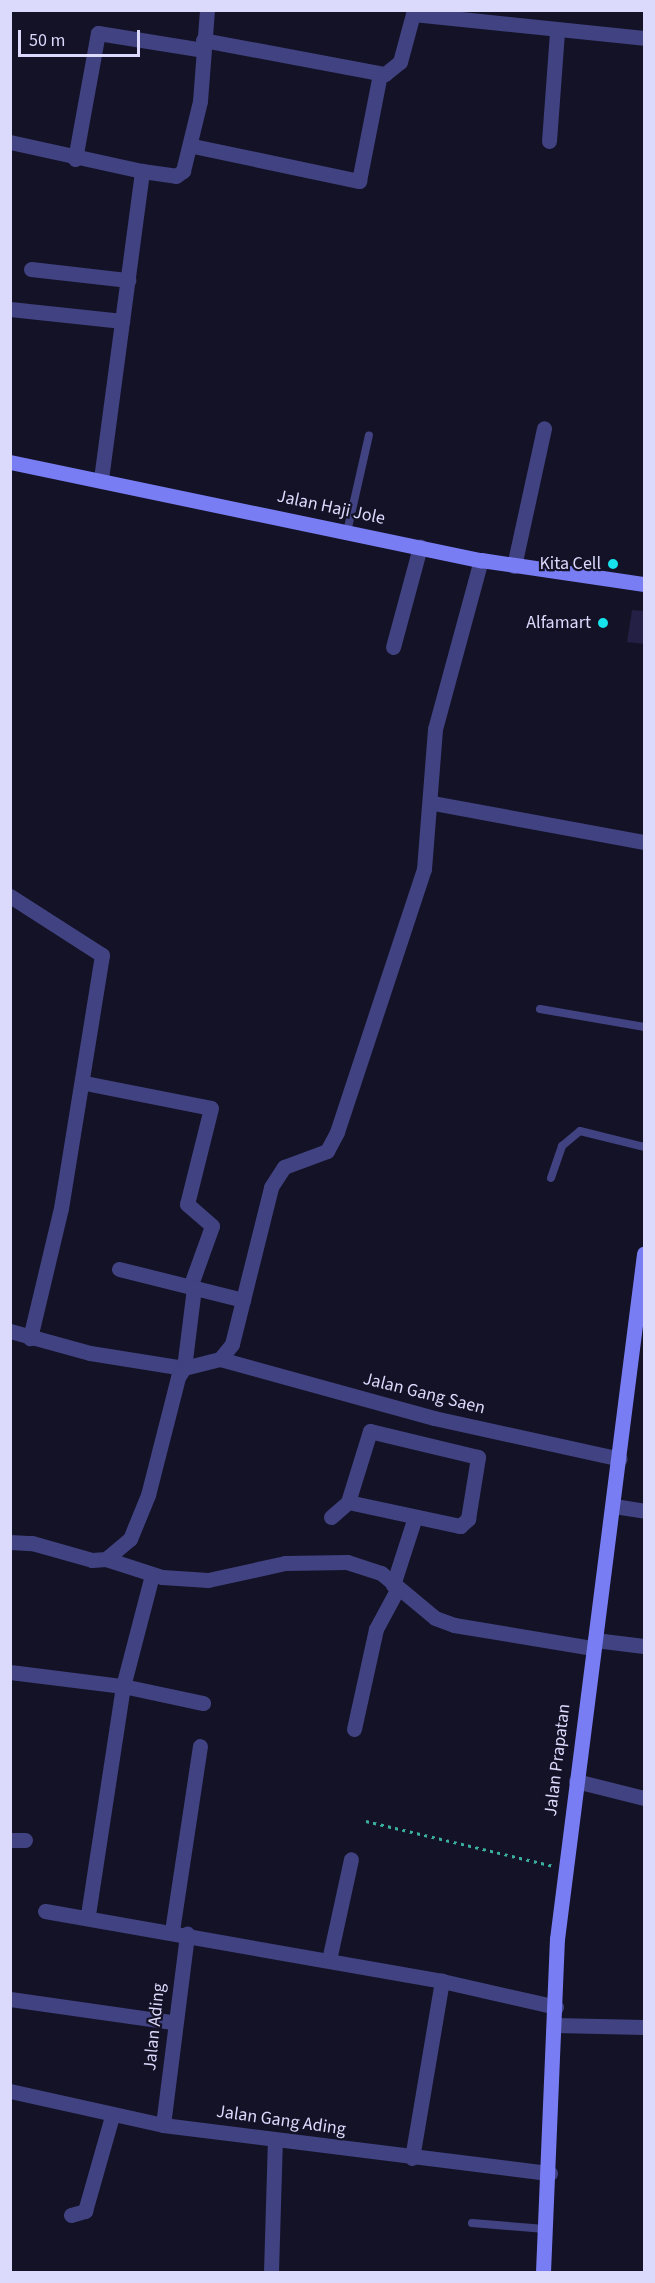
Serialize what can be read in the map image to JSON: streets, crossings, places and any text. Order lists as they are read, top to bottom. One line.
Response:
{"streets":{"main road":["Jalan Haji Jole","Jalan Prapatan"],"street":["Jalan Gang Saen","Jalan Ading","Jalan Gang Ading"]},"crossings":[["Jalan Gang Saen","Jalan Prapatan"],["Jalan Prapatan","Jalan Gang Ading"],["Jalan Ading","Jalan Gang Ading"]],"places":["Kita Cell","Alfamart"],"scale_bar":"50 m"}
